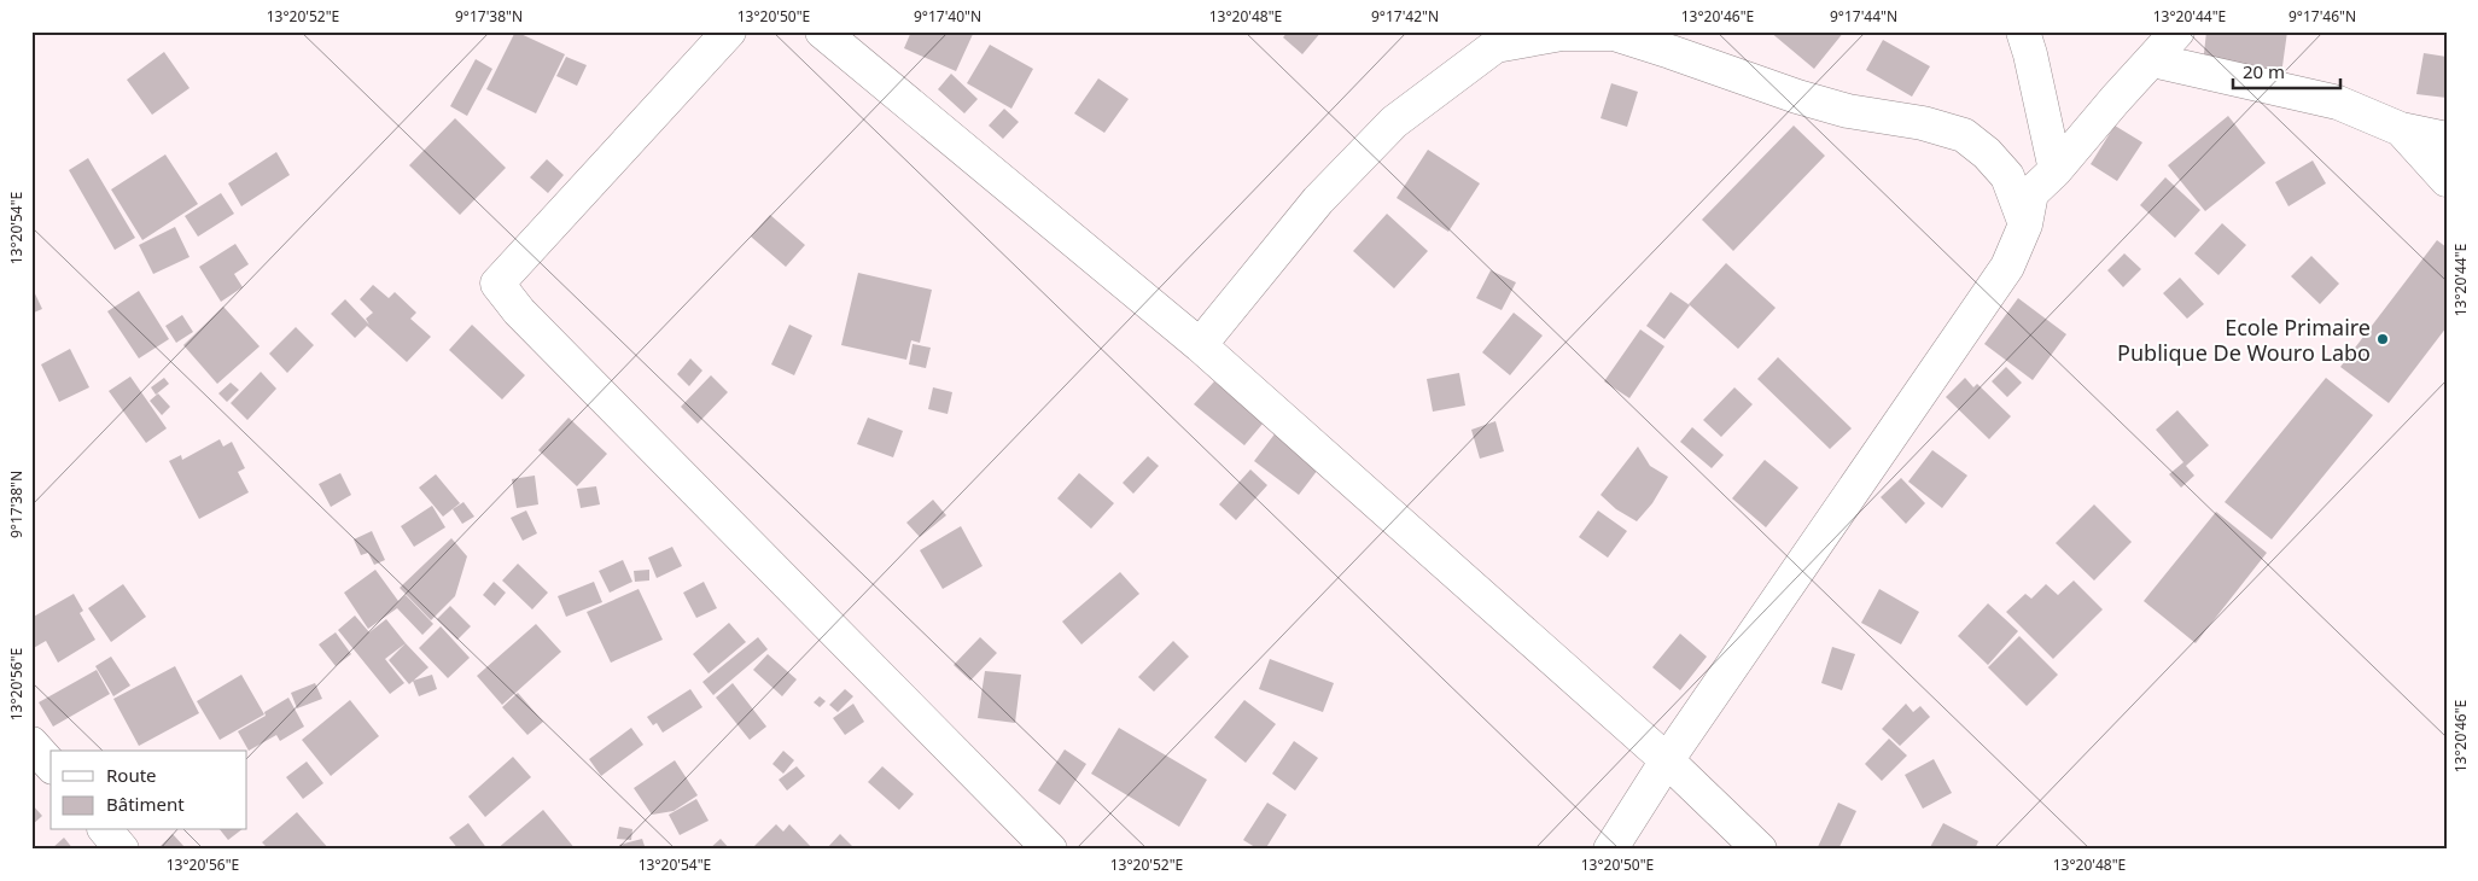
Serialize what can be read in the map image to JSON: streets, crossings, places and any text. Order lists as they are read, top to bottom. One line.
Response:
{"places":["Ecole Primaire Publique De Wouro Labo"],"legend":["Route","Bâtiment"],"scale_bar":"20 m","coordinates":["13°20'52\"E","9°17'38\"N","13°20'50\"E","9°17'40\"N","13°20'48\"E","9°17'42\"N","13°20'46\"E","9°17'44\"N","13°20'44\"E","9°17'46\"N","13°20'54\"E","13°20'56\"E"]}
